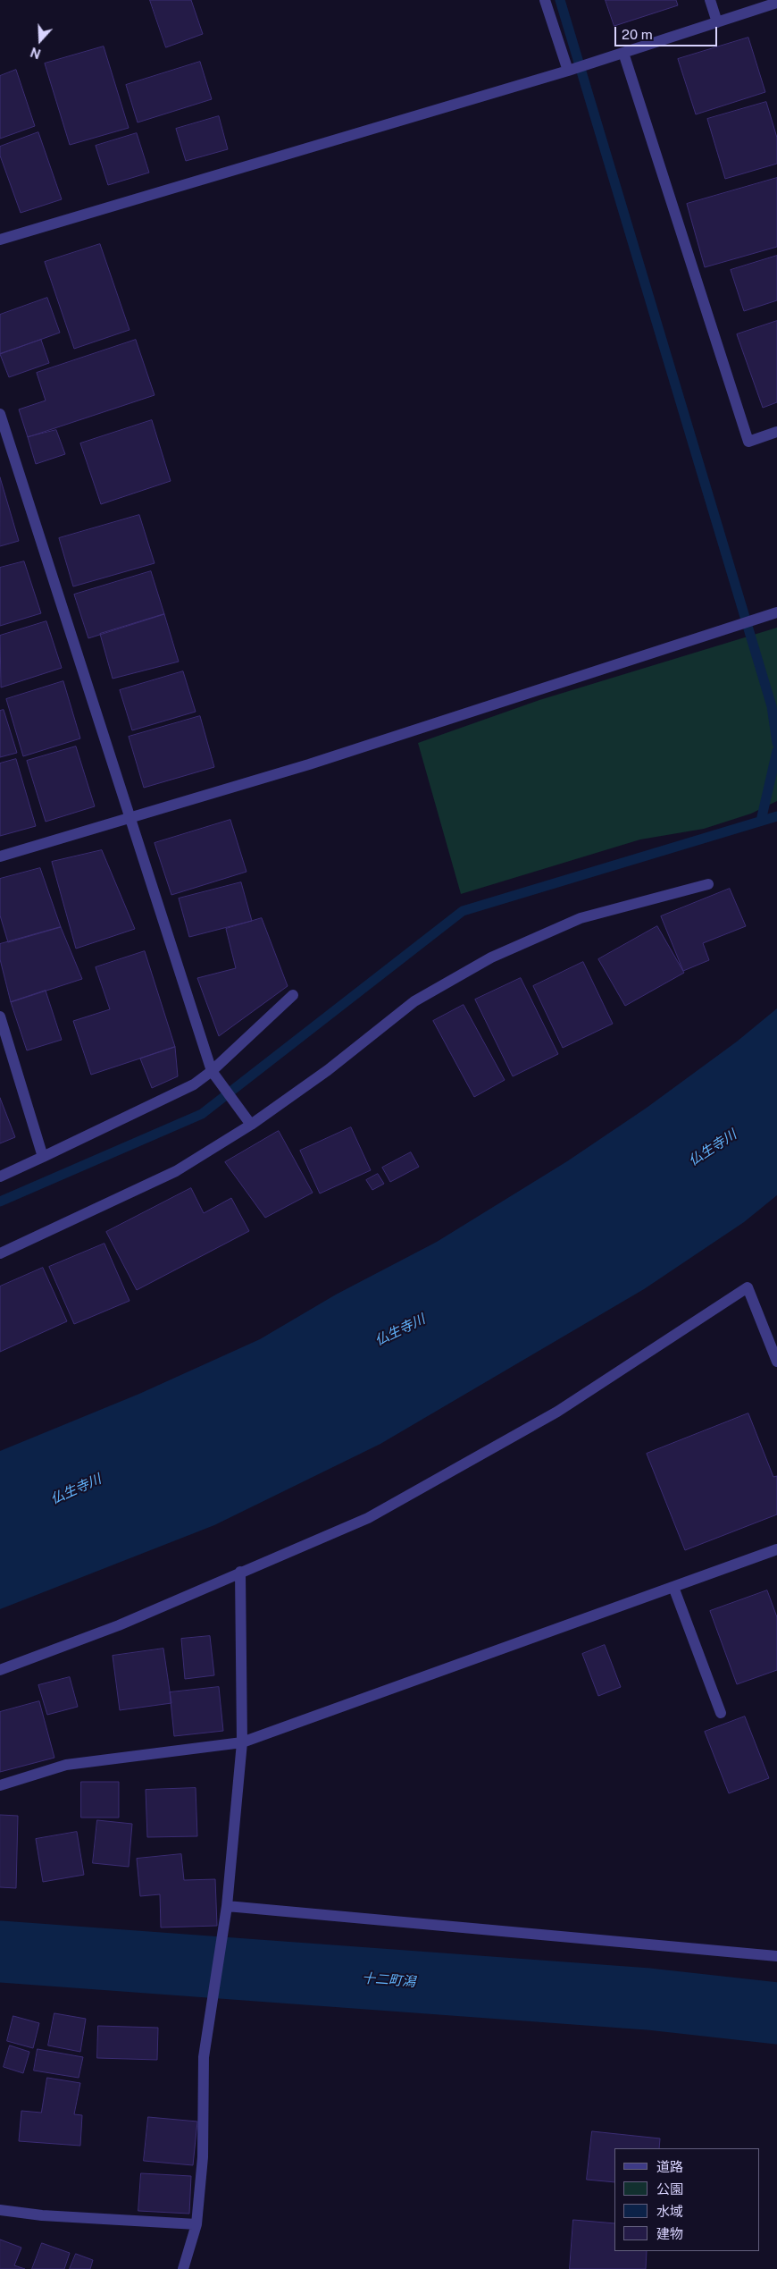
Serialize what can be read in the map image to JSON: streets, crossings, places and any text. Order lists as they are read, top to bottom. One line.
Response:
{"water":["仏生寺川","十二町潟"],"legend":["道路","公園","水域","建物"],"scale_bar":"20 m","north":"bottom"}
